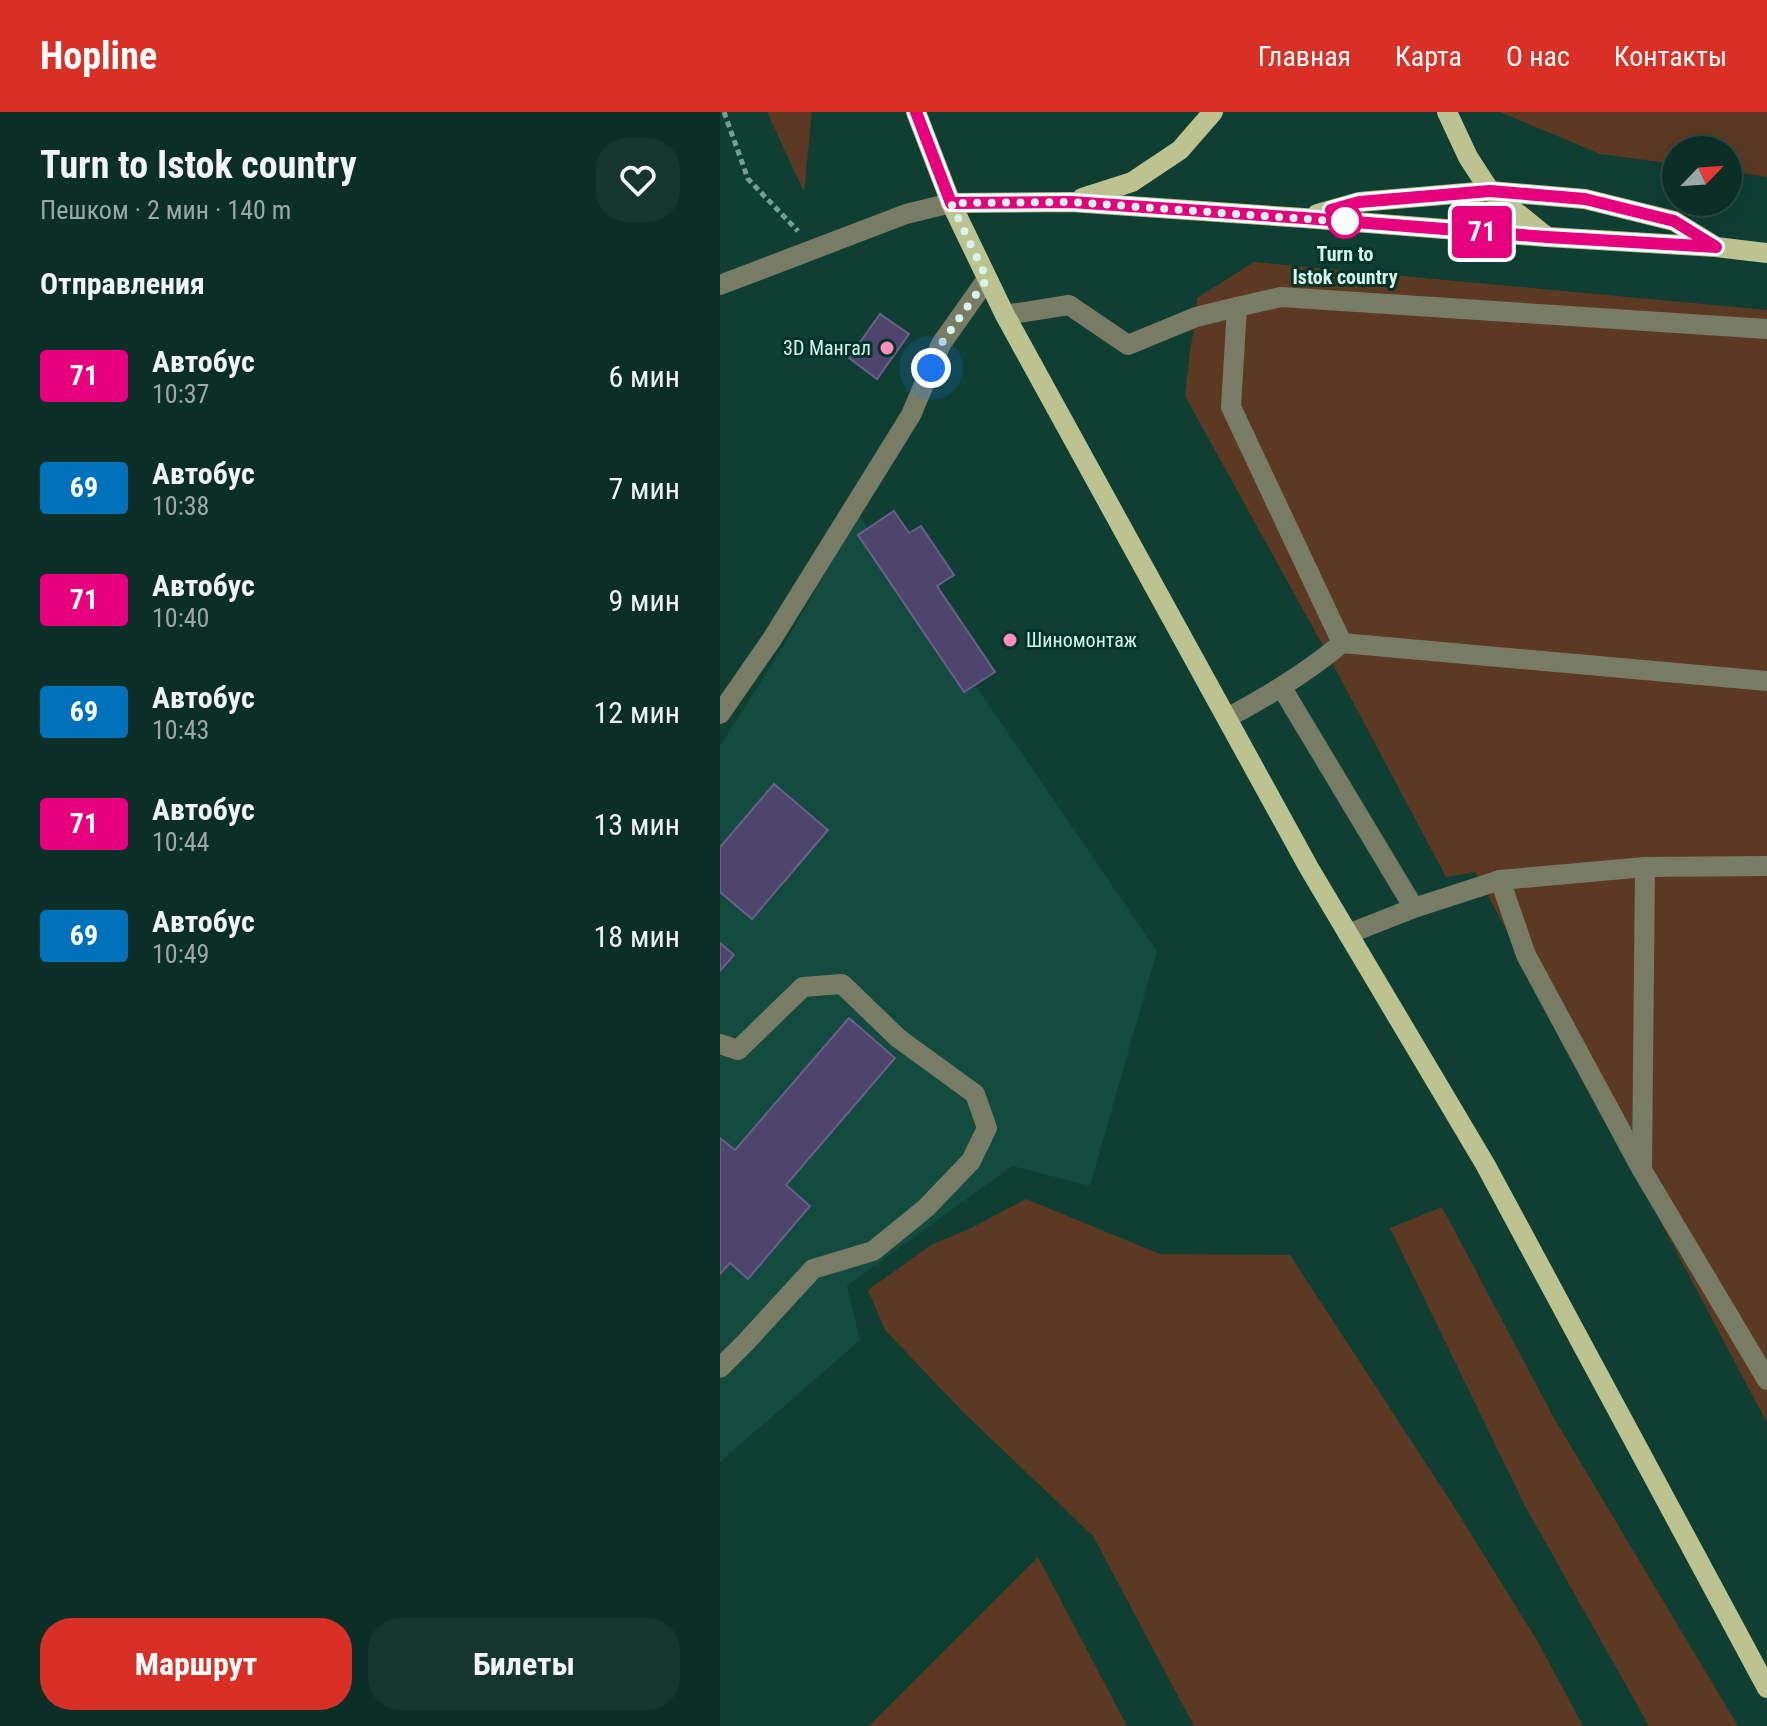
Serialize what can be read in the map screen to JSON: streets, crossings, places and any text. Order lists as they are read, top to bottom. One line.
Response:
{"places":["Turn to Istok country","3D Мангал","Шиномонтаж"],"lines":["bus line 71"],"north":"top right","page":{"header":"Hopline","nav":["Главная","Карта","О нас","Контакты"],"heading":[["Turn to Istok country","Пешком · 2 мин · 140 m"],"Отправления"],"on_map":"71","list":[{"mark":"71","name":"Автобус","note":"10:37","value":"6 мин"},{"mark":"69","name":"Автобус","note":"10:38","value":"7 мин"},{"mark":"71","name":"Автобус","note":"10:40","value":"9 мин"},{"mark":"69","name":"Автобус","note":"10:43","value":"12 мин"},{"mark":"71","name":"Автобус","note":"10:44","value":"13 мин"},{"mark":"69","name":"Автобус","note":"10:49","value":"18 мин"}],"buttons":["Маршрут","Билеты"]}}
